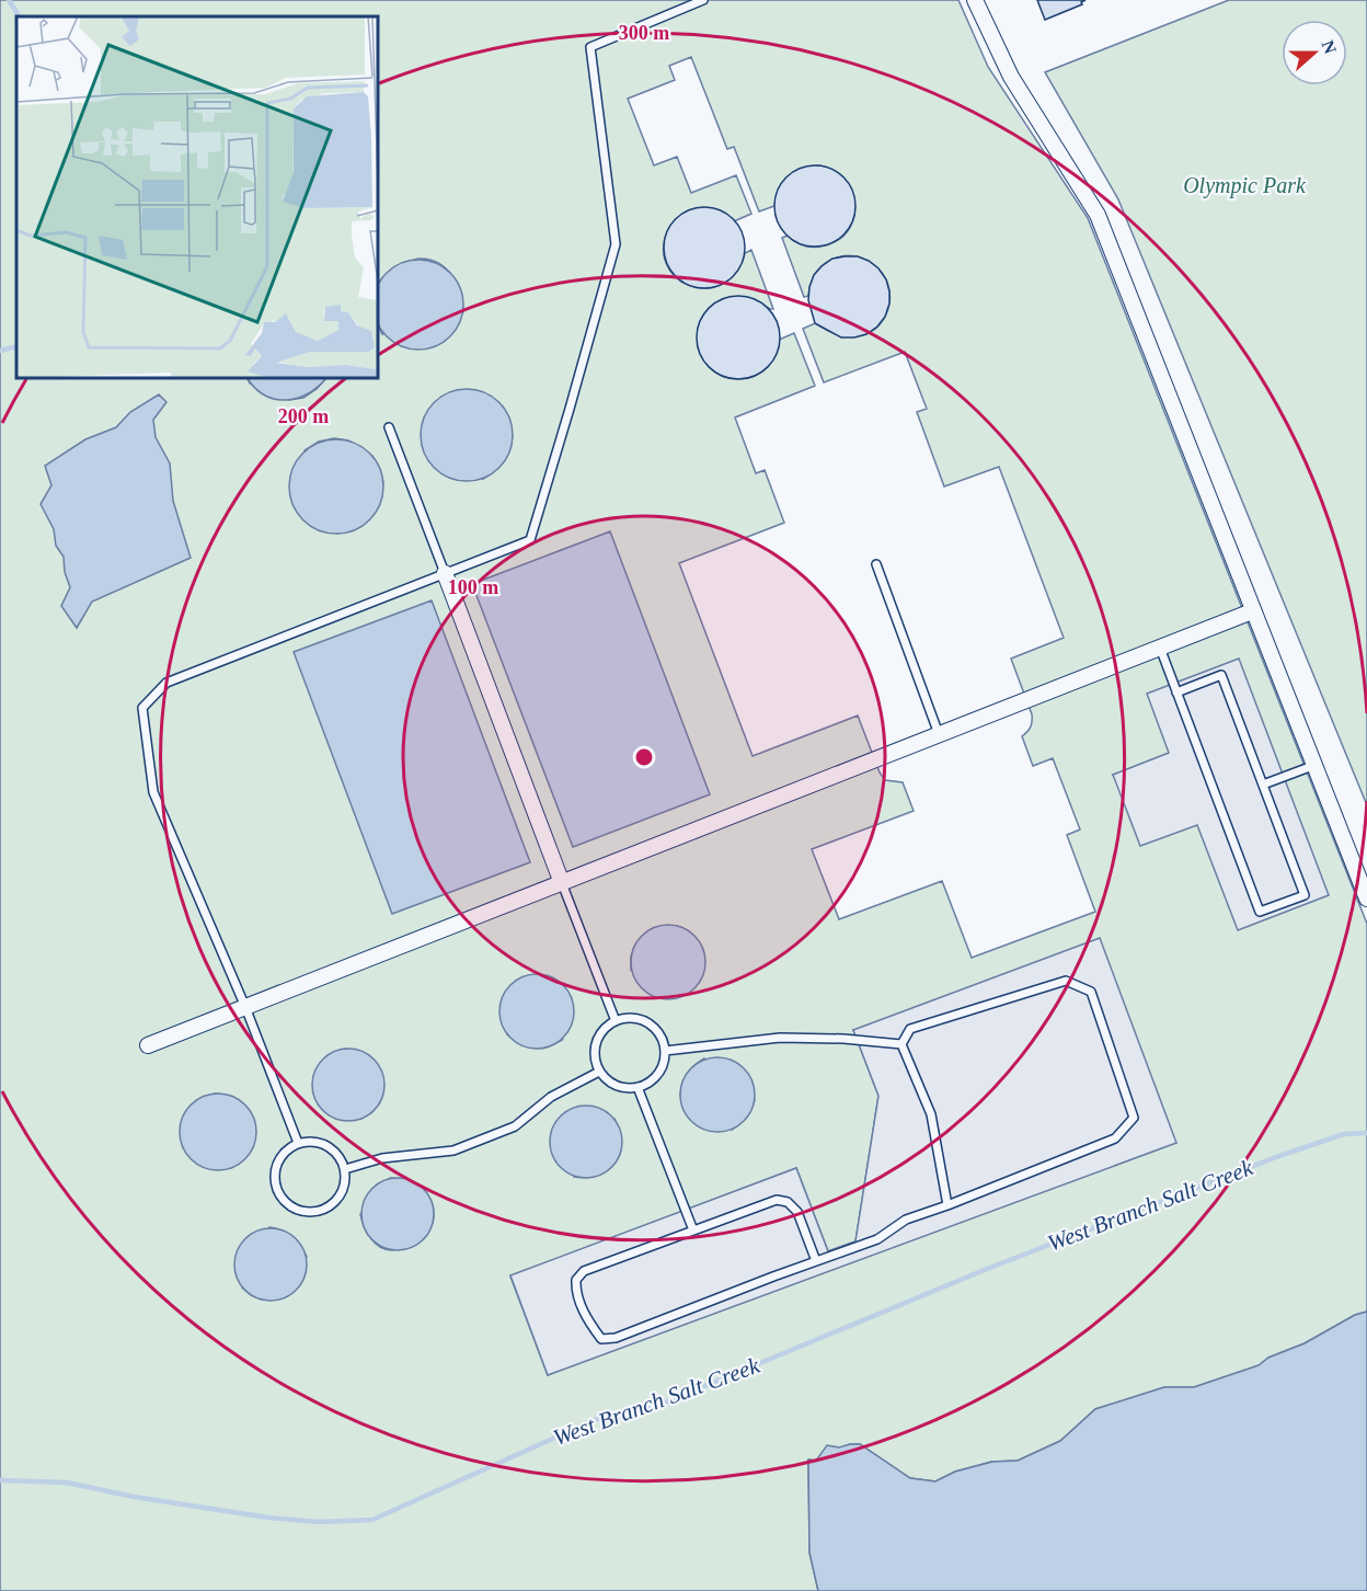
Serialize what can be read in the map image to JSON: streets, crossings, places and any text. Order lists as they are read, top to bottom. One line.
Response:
{"water":["West Branch Salt Creek"],"parks":["Olympic Park"],"north":"right","rings":["300 m","200 m","100 m"]}
